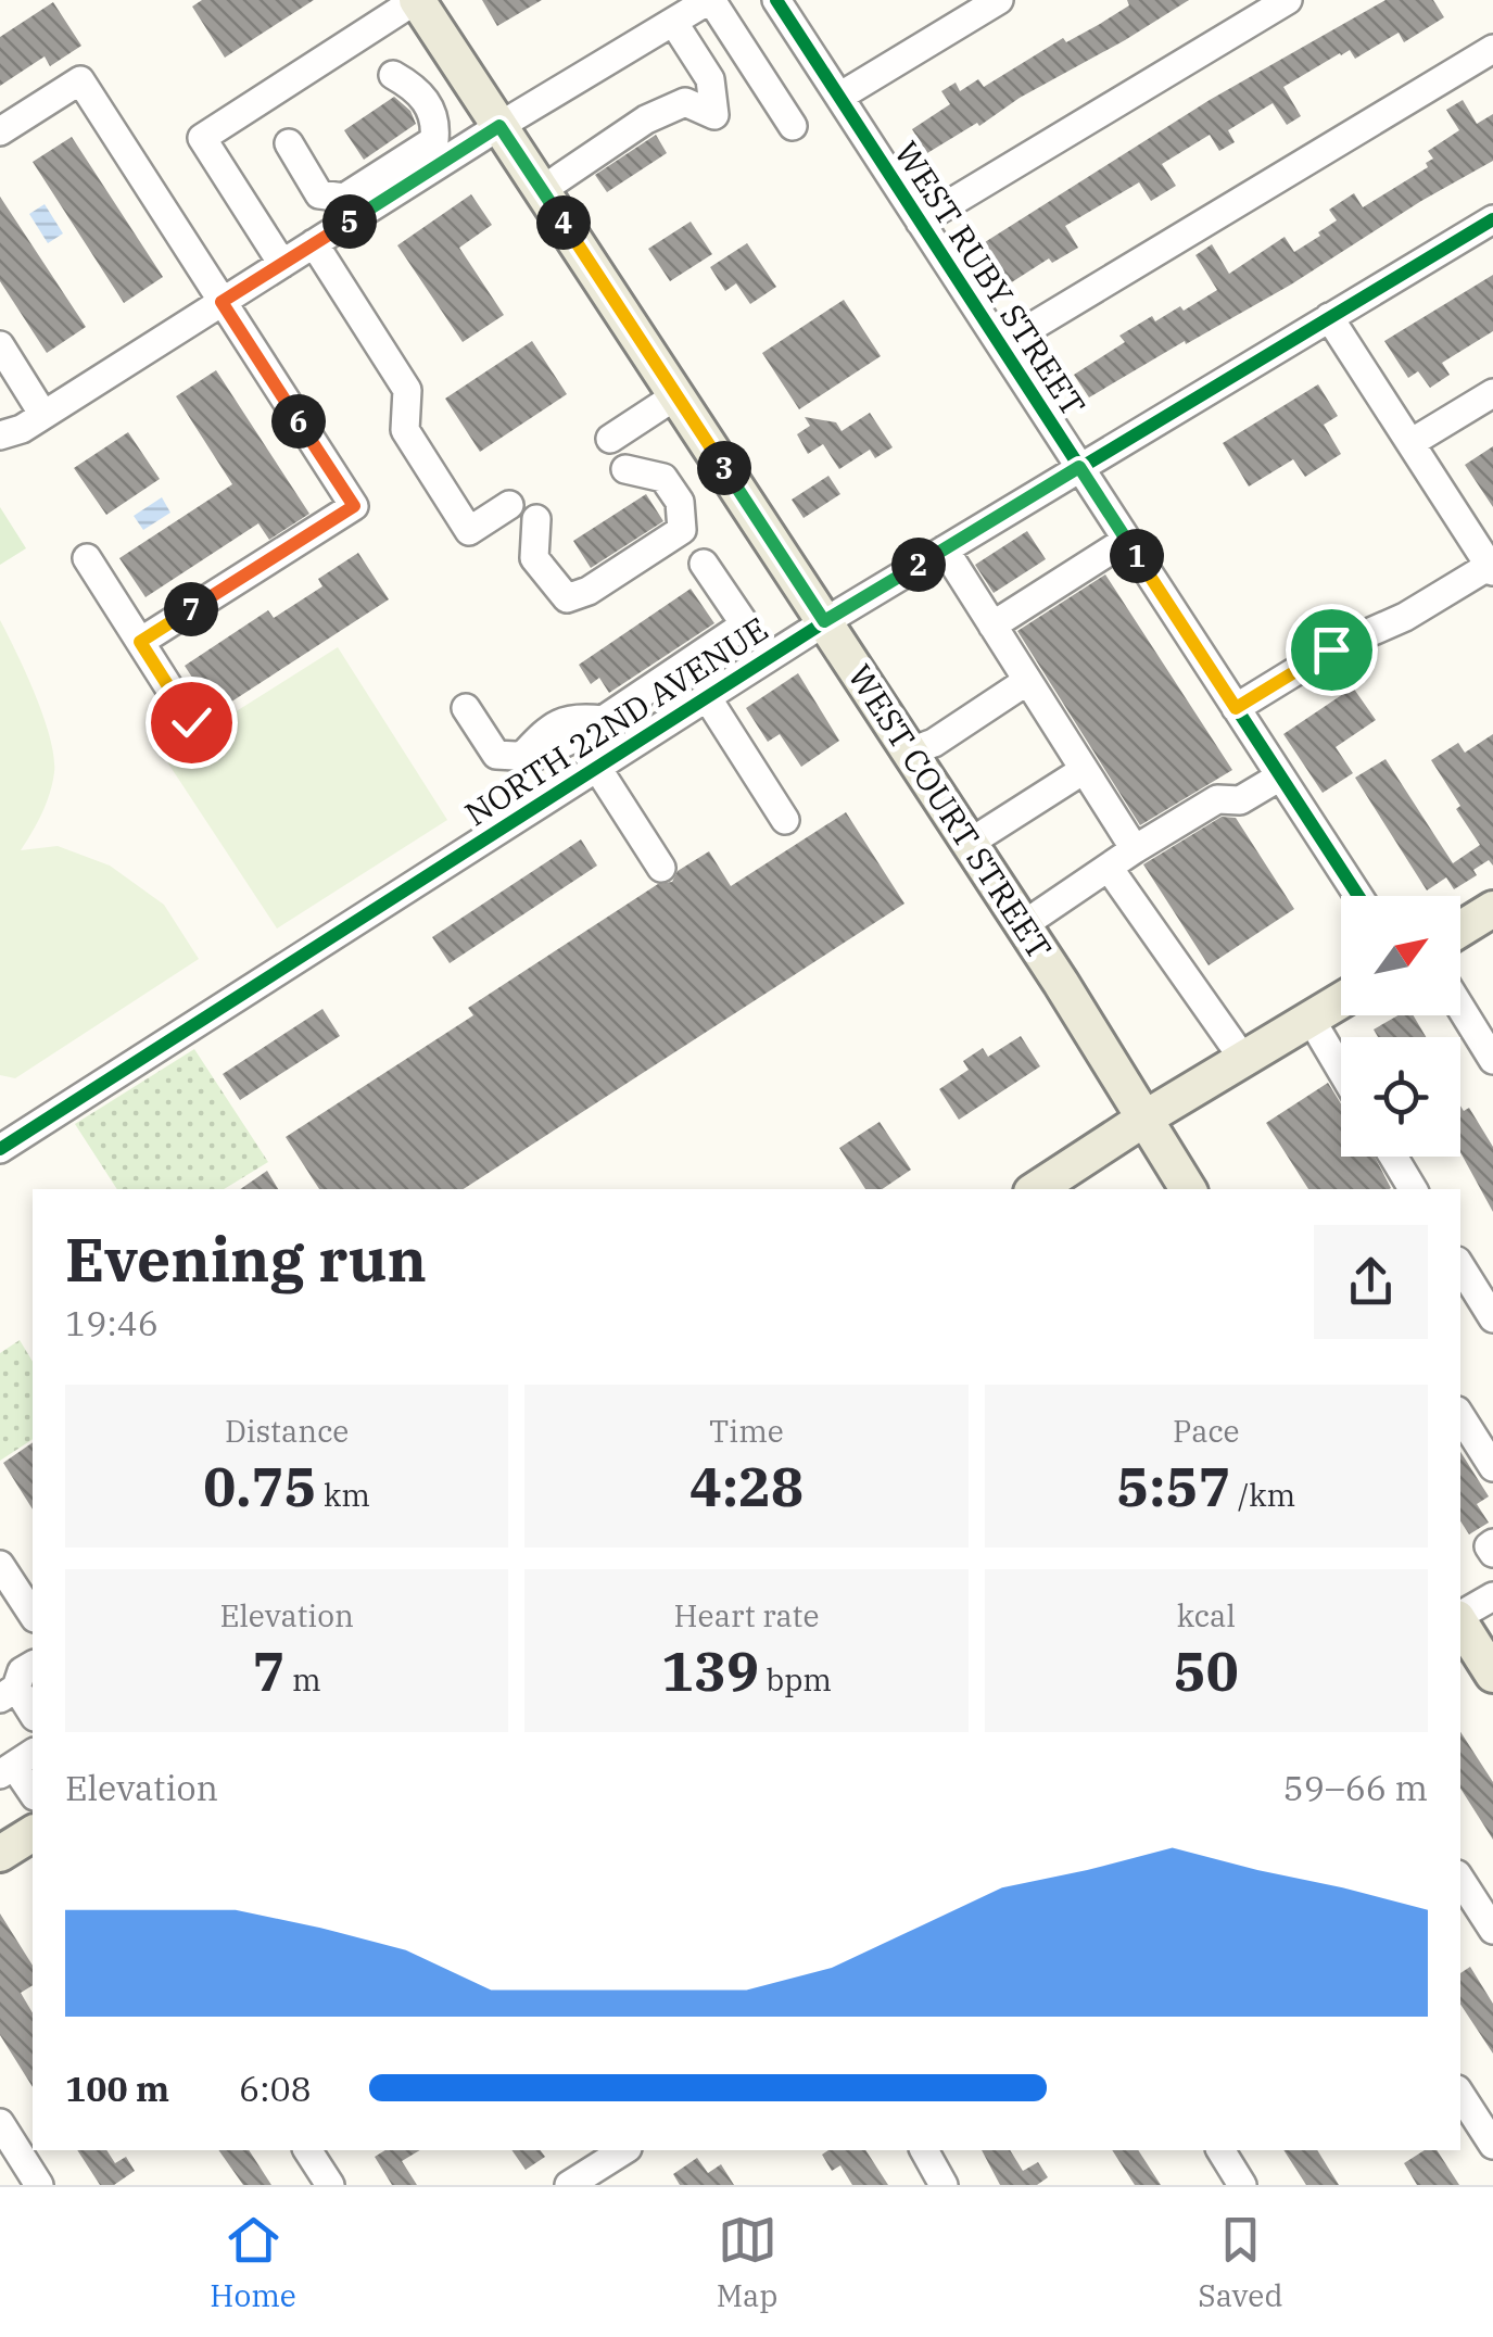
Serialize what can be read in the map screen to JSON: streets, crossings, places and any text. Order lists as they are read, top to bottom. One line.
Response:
{"streets":{"main road":["WEST COURT STREET"],"street":["WEST RUBY STREET","NORTH 22ND AVENUE"]},"crossings":[["WEST RUBY STREET","NORTH 22ND AVENUE"],["NORTH 22ND AVENUE","WEST COURT STREET"]],"north":"top right","page":{"pins":["5","4","6","3","1","2","7"],"heading":["Evening run","19:46"],"stats":[["Distance","0.75 km"],["Time","4:28"],["Pace","5:57 /km"],["Elevation","7 m"],["Heart rate","139 bpm"],["kcal","50"]],"chart":["Elevation","59–66 m"],"list":[{"name":"100 m","note":"6:08"}],"tabs":["Home","Map","Saved"]}}
